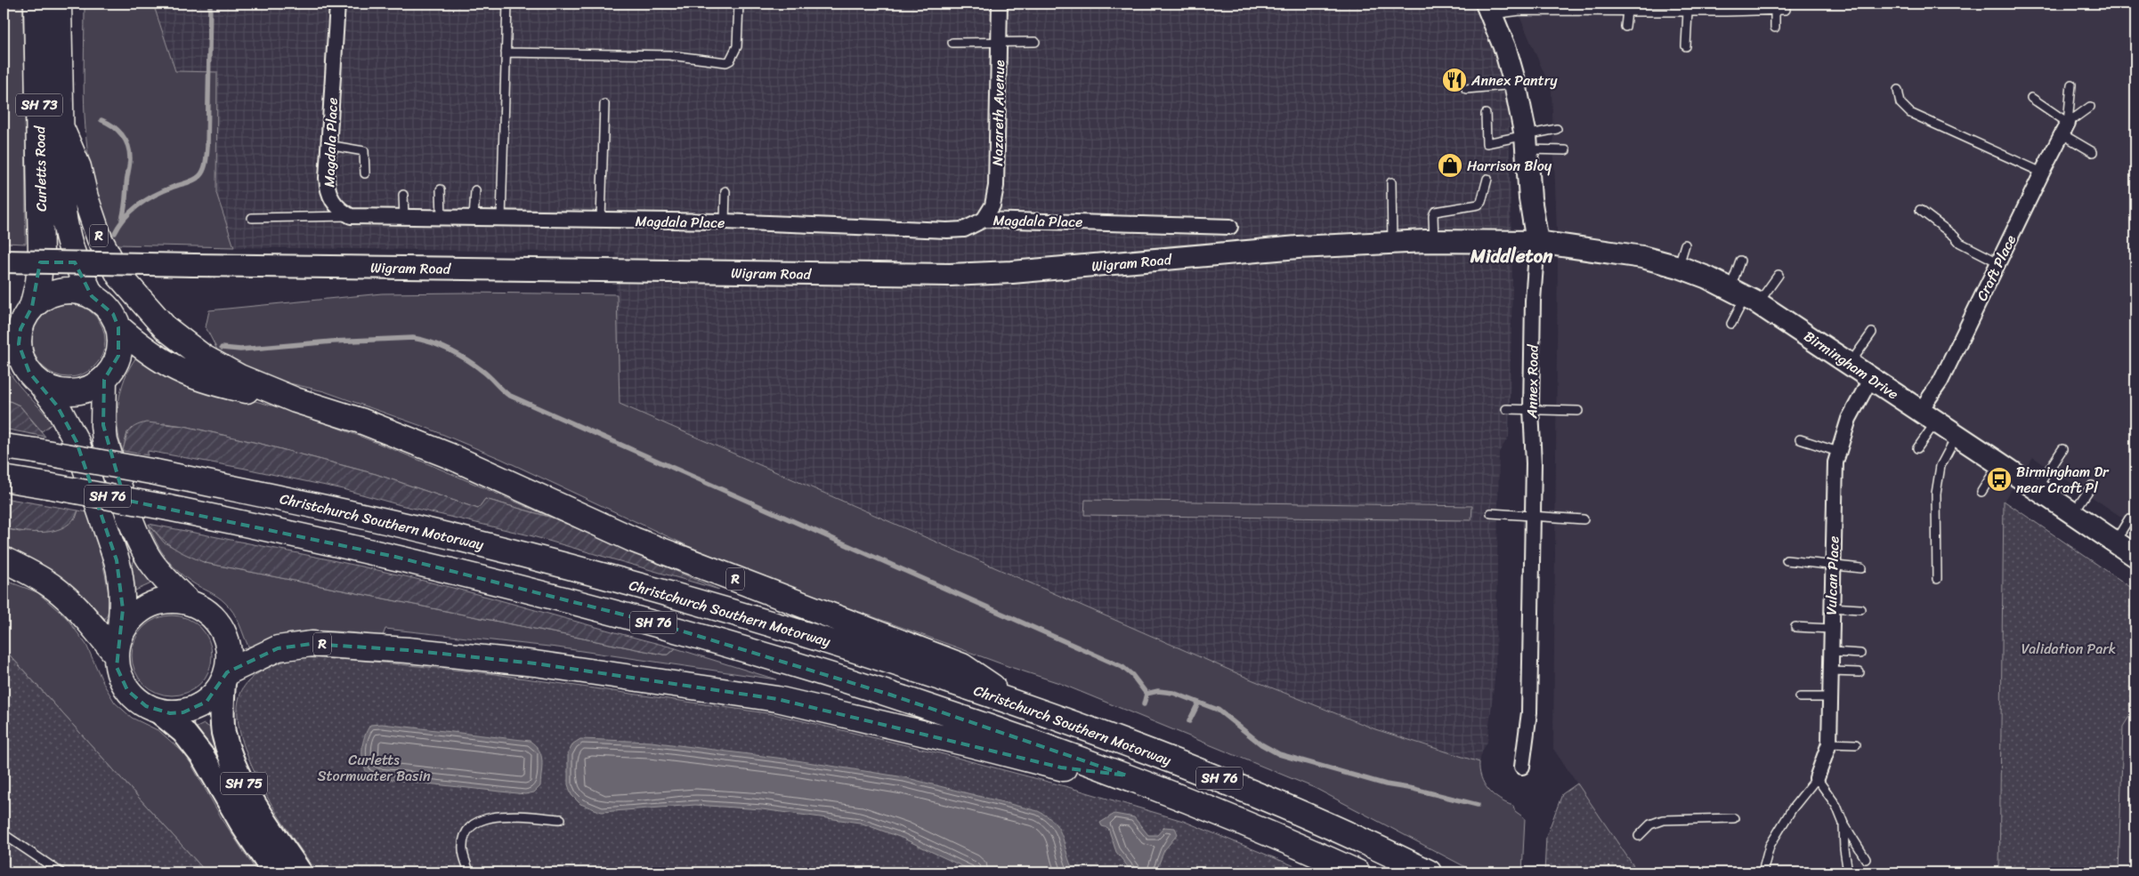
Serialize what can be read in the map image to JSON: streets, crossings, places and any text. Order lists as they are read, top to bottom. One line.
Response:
{"streets":{"highway":["SH 73","Curletts Road","R","SH 76","Christchurch Southern Motorway","SH 75"],"main road":["Wigram Road","Birmingham Drive","Annex Road"],"street":["Nazareth Avenue","Magdala Place","Craft Place","Vulcan Place"]},"crossings":[["SH 73","Curletts Road"],["SH 73","SH 75"],["Nazareth Avenue","Magdala Place"],["Curletts Road","R"],["Curletts Road","SH 75"],["R","Christchurch Southern Motorway"],["R","SH 75"],["Wigram Road","Birmingham Drive"],["Wigram Road","Annex Road"],["Craft Place","Birmingham Drive"],["Birmingham Drive","Annex Road"],["Birmingham Drive","Vulcan Place"]],"districts":["Middleton"],"parks":["Validation Park","Curletts Stormwater Basin"],"places":{"restaurant":["Annex Pantry"],"shop":["Harrison Bloy"],"bus stop":["Birmingham Dr near Craft Pl"]}}
